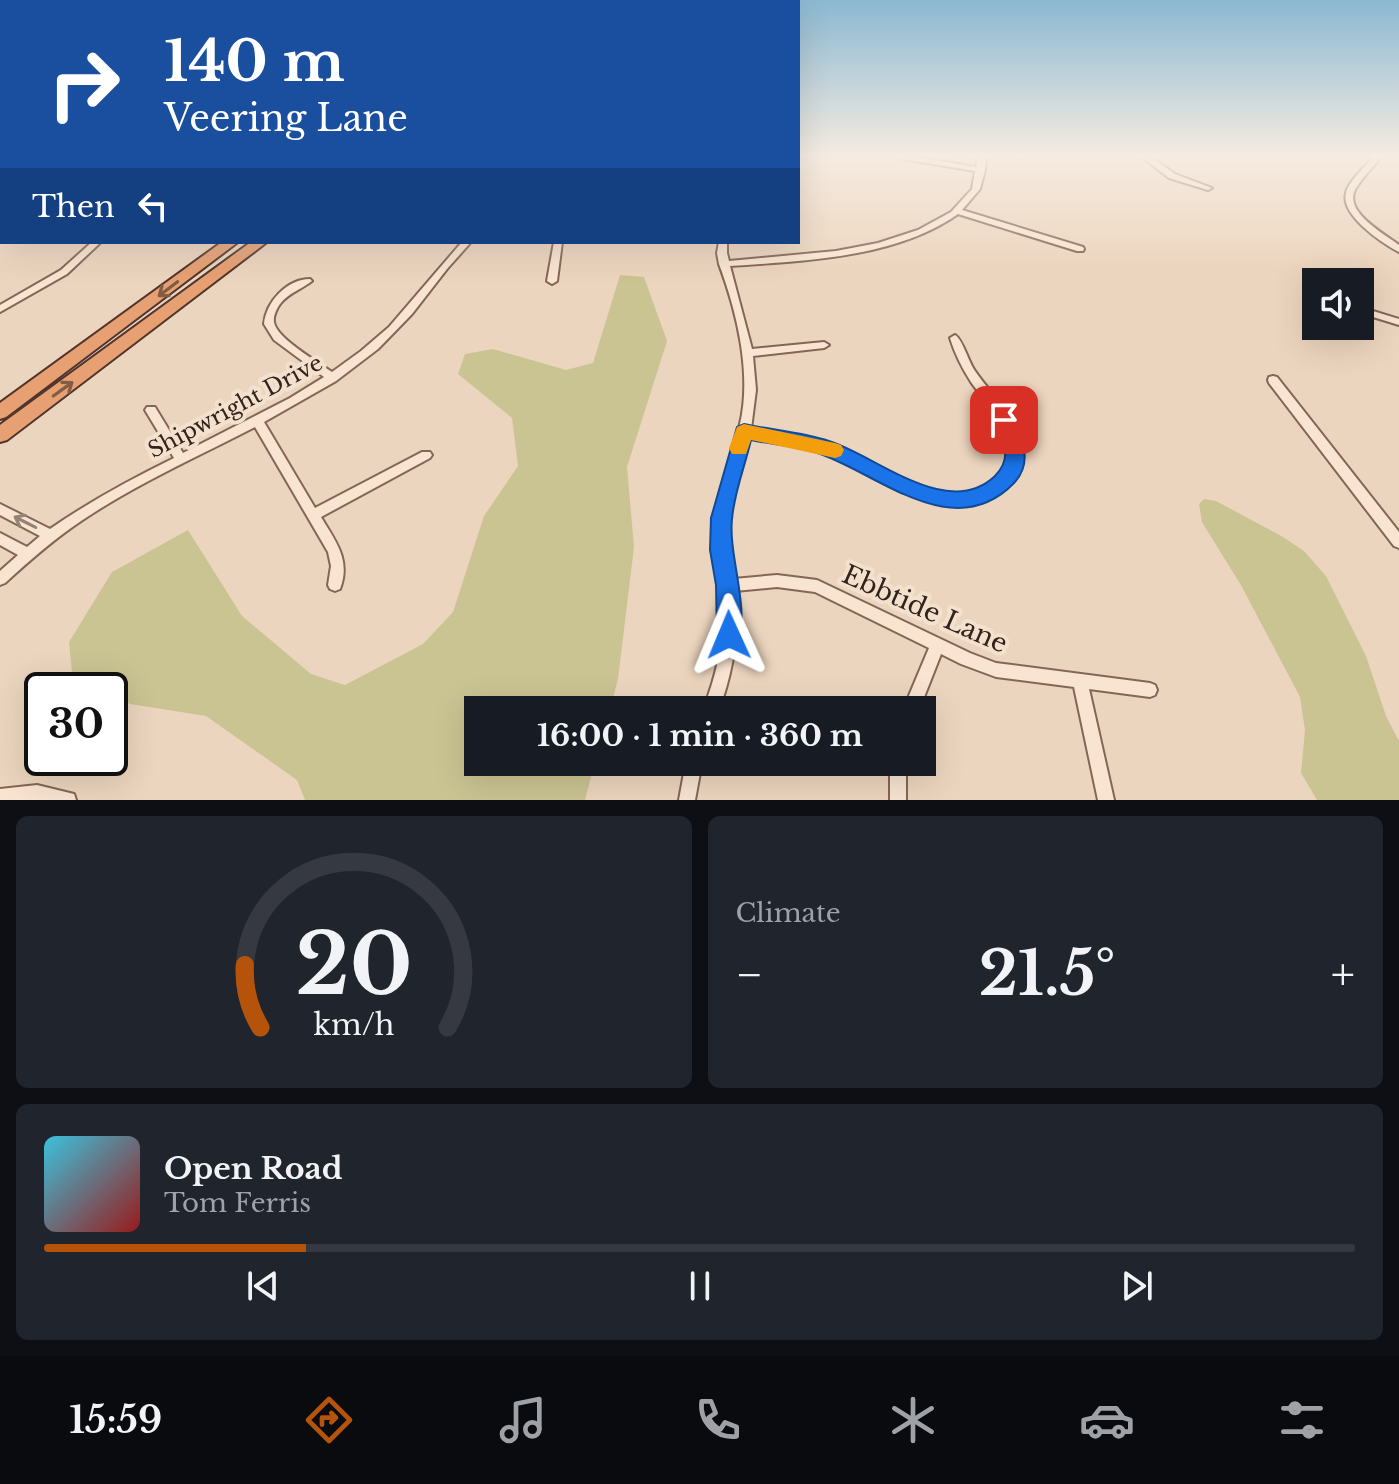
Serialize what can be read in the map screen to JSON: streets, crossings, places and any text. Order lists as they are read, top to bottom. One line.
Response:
{"streets":{"street":["Shipwright Drive","Ebbtide Lane"]},"page":{"turn":["140 m","Veering Lane"],"then":"Then","limit":"30","trip":"16:00 · 1 min · 360 m","tile":"Climate","heat":["−","21.5°","+"],"song":["Open Road","Tom Ferris"],"tabs":"15:59","gauge":["20","km/h"]}}
